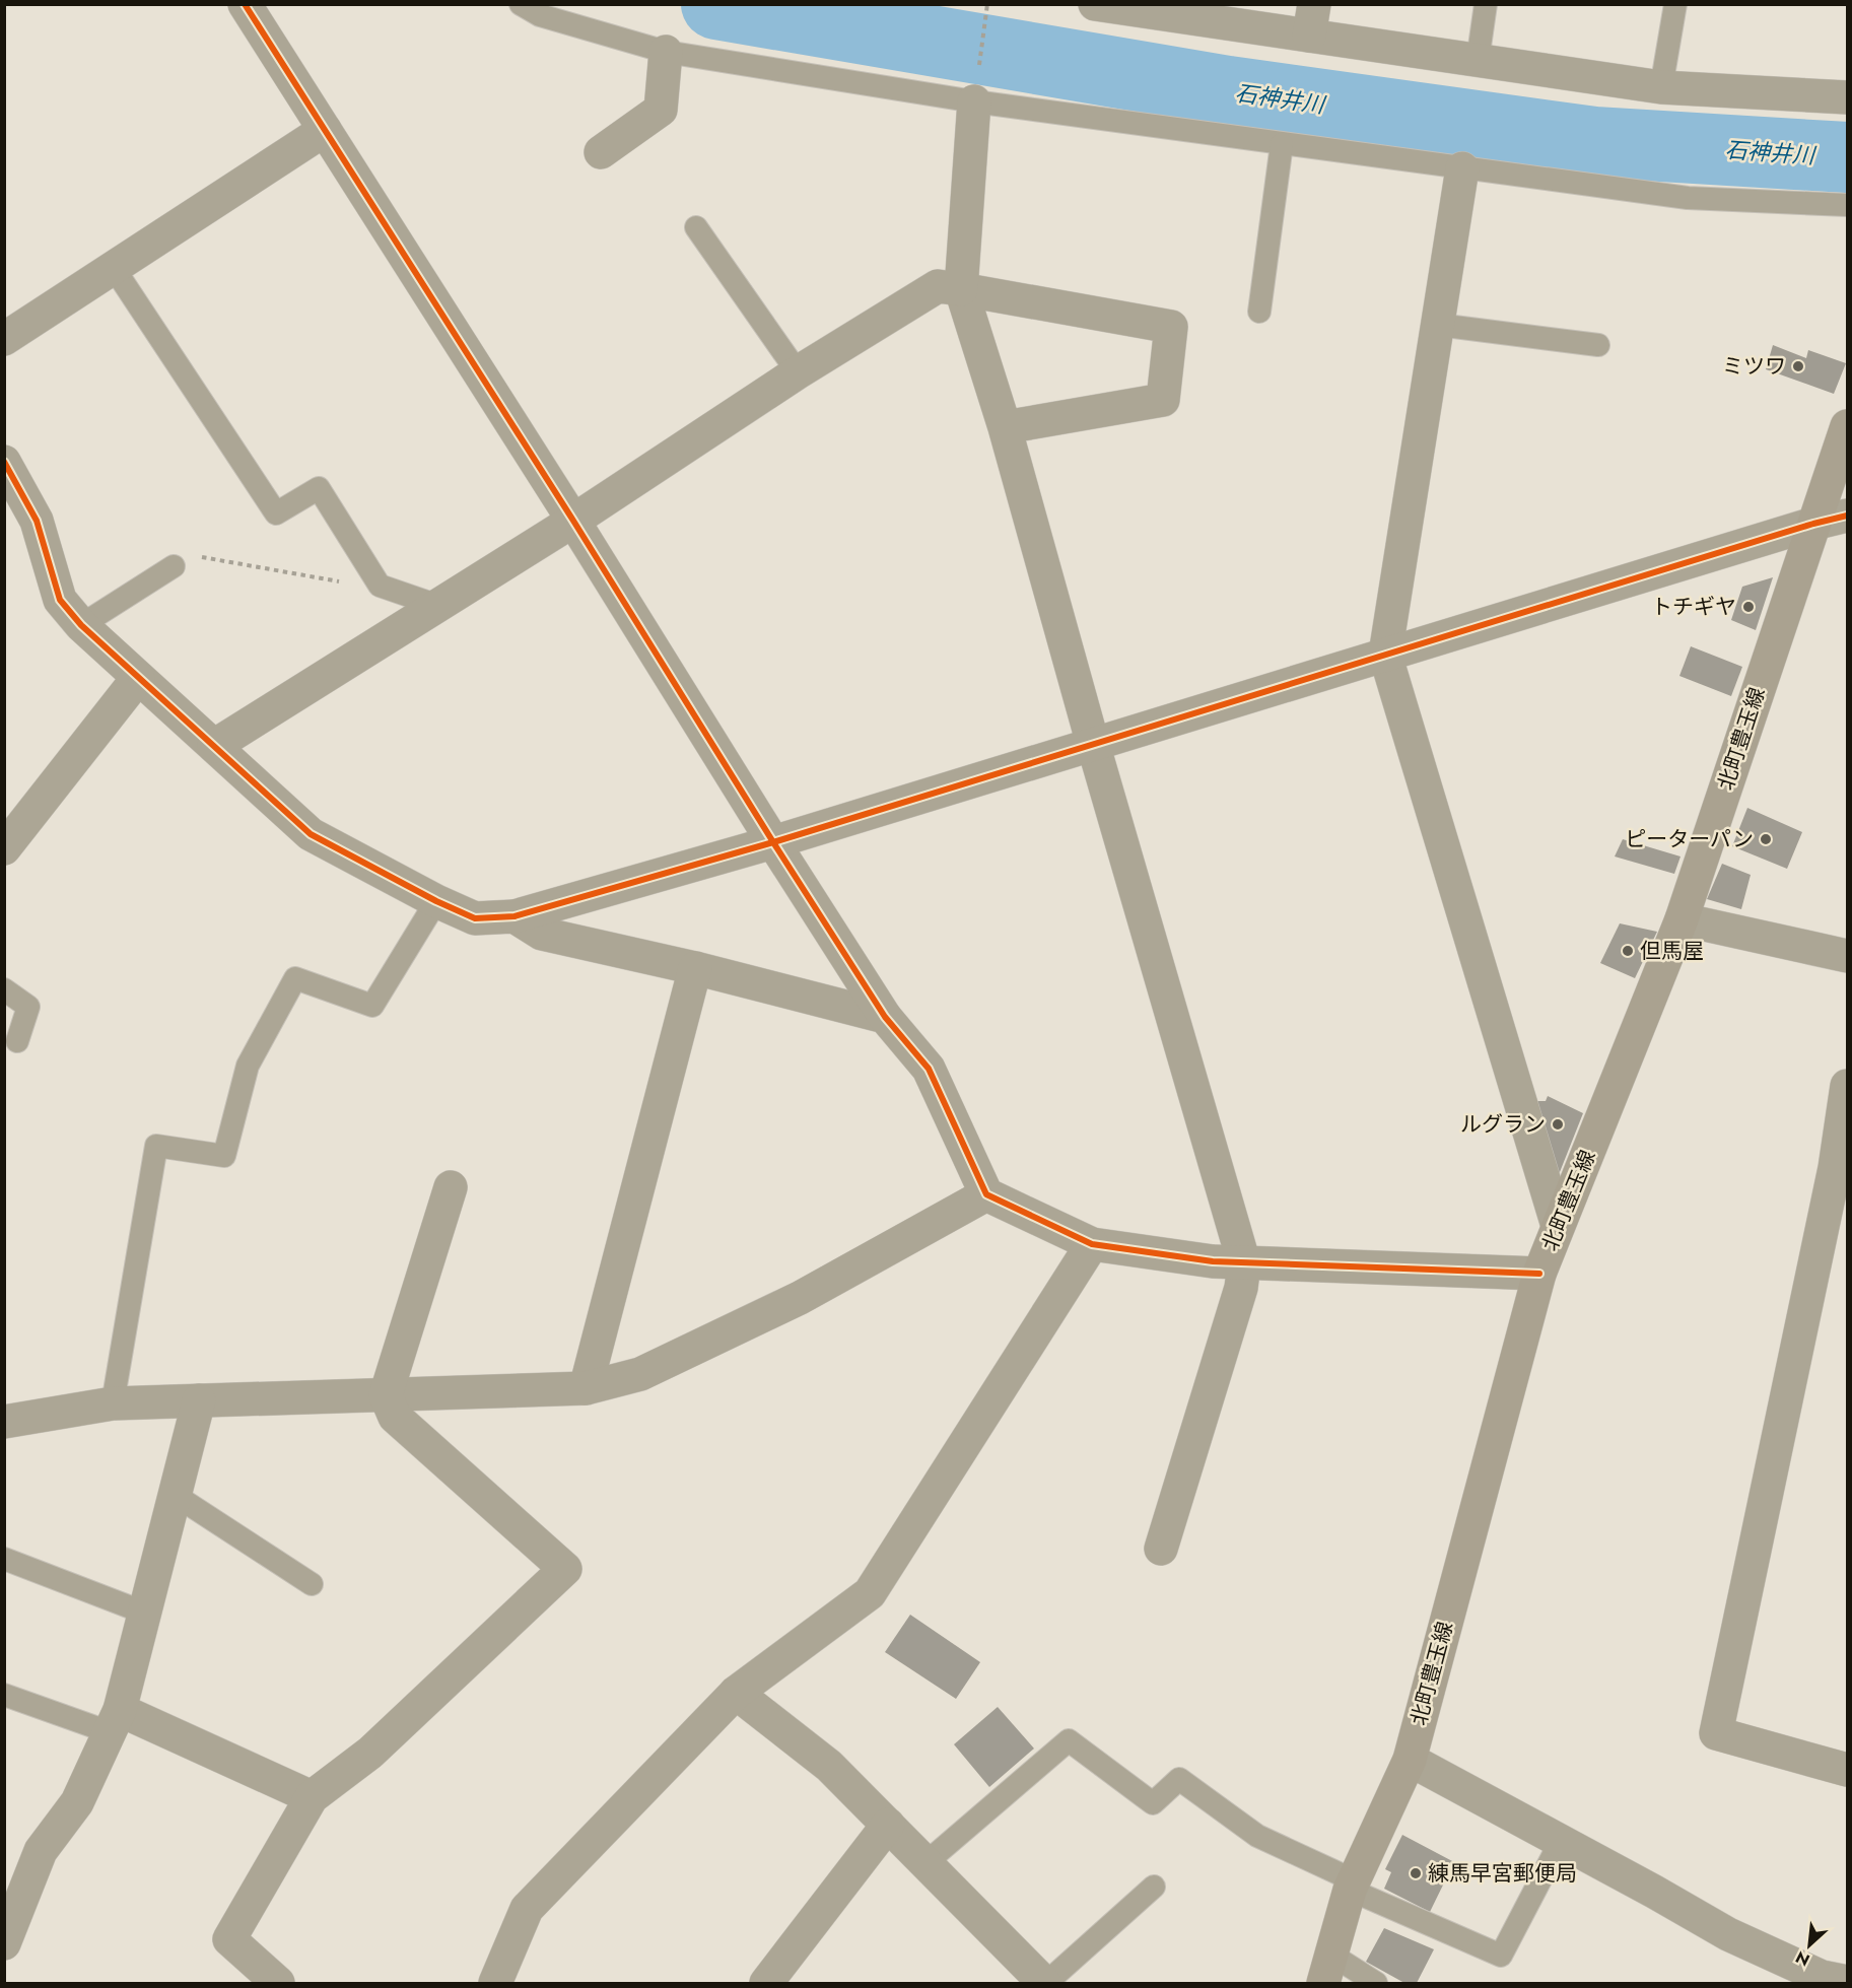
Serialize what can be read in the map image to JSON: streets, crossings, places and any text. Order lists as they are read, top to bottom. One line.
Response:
{"streets":{"main road":["北町豊玉線"]},"water":["石神井川"],"places":["ミツワ","トチギヤ","ピーターパン","但馬屋","ルグラン","練馬早宮郵便局"],"north":"bottom left"}
